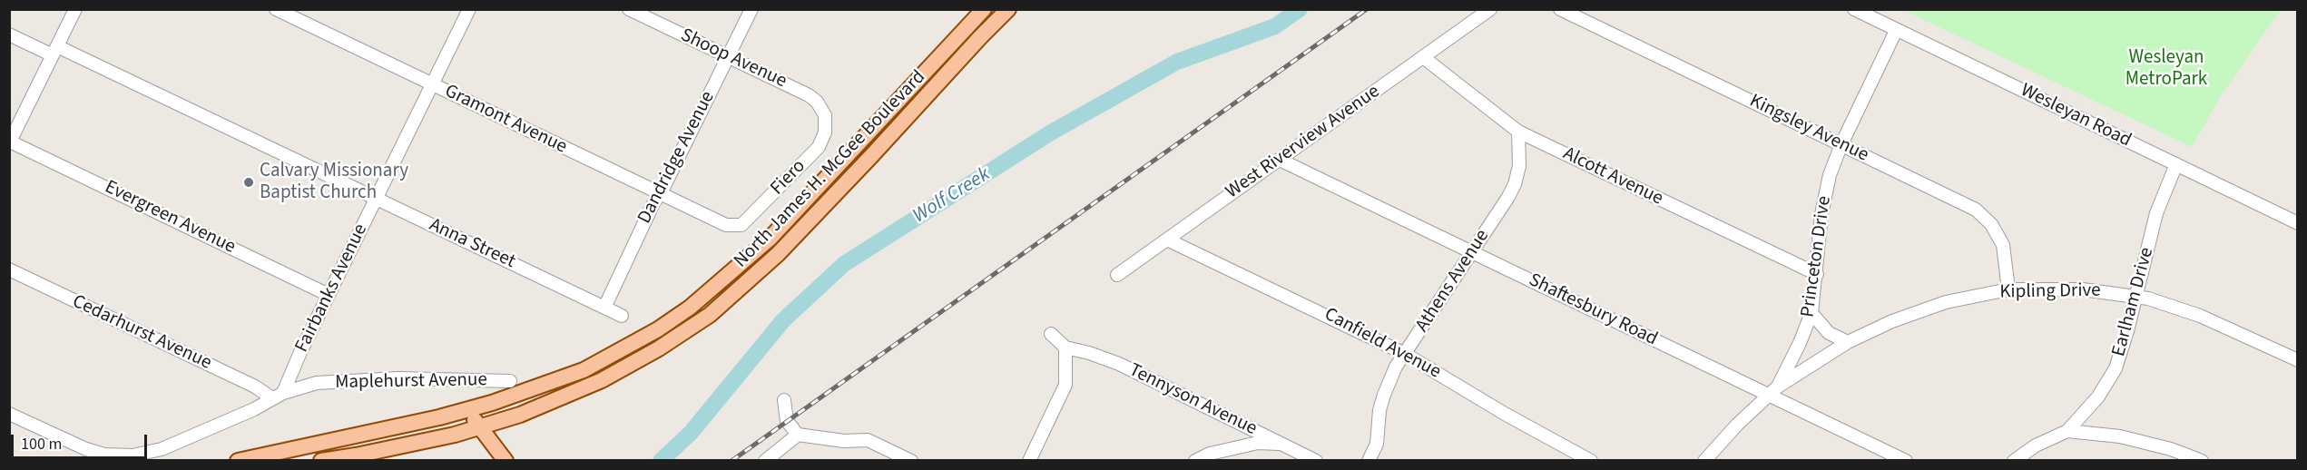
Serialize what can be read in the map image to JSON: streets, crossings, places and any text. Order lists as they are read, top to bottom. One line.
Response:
{"streets":{"main road":["North James H. McGee Boulevard"],"street":["Shoop Avenue","Wesleyan Road","Gramont Avenue","Kingsley Avenue","West Riverview Avenue","Dandridge Avenue","Alcott Avenue","Fiero","Evergreen Avenue","Anna Street","Princeton Drive","Athens Avenue","Fairbanks Avenue","Kipling Drive","Earlham Drive","Shaftesbury Road","Cedarhurst Avenue","Canfield Avenue","Maplehurst Avenue","Tennyson Avenue"]},"crossings":[["Shoop Avenue","Dandridge Avenue"],["Shoop Avenue","Fiero"],["Wesleyan Road","Princeton Drive"],["Wesleyan Road","Earlham Drive"],["Gramont Avenue","Dandridge Avenue"],["Gramont Avenue","Fiero"],["Gramont Avenue","Fairbanks Avenue"],["Kingsley Avenue","Princeton Drive"],["Kingsley Avenue","Kipling Drive"],["West Riverview Avenue","Alcott Avenue"],["West Riverview Avenue","Shaftesbury Road"],["West Riverview Avenue","Canfield Avenue"],["Dandridge Avenue","Anna Street"],["Alcott Avenue","Princeton Drive"],["Alcott Avenue","Athens Avenue"],["Evergreen Avenue","Fairbanks Avenue"],["Anna Street","Fairbanks Avenue"],["Princeton Drive","Kipling Drive"],["Princeton Drive","Shaftesbury Road"],["Athens Avenue","Shaftesbury Road"],["Athens Avenue","Canfield Avenue"],["Fairbanks Avenue","Cedarhurst Avenue"],["Fairbanks Avenue","Maplehurst Avenue"],["Kipling Drive","Earlham Drive"],["Kipling Drive","Shaftesbury Road"],["Cedarhurst Avenue","Maplehurst Avenue"]],"water":["Wolf Creek"],"parks":["Wesleyan MetroPark"],"places":["Calvary Missionary Baptist Church"],"scale_bar":"100 m"}
